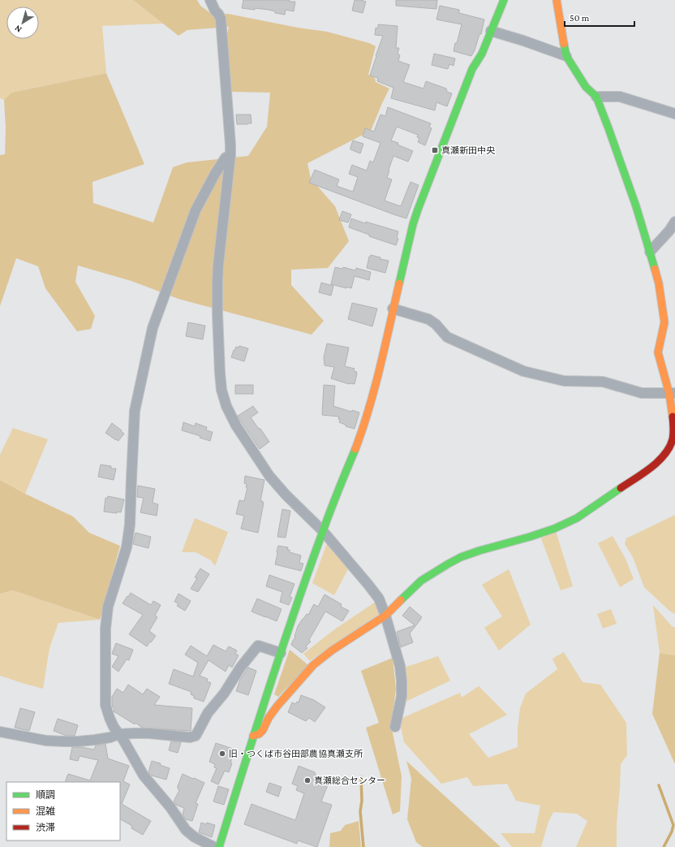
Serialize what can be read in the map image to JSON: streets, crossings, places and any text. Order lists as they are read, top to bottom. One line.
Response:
{"places":{"transit":["真瀬新田中央"],"other":["旧・つくば市谷田部農協真瀬支所","真瀬総合センター"]},"legend":["順調","混雑","渋滞"],"scale_bar":"50 m","north":"bottom left"}
